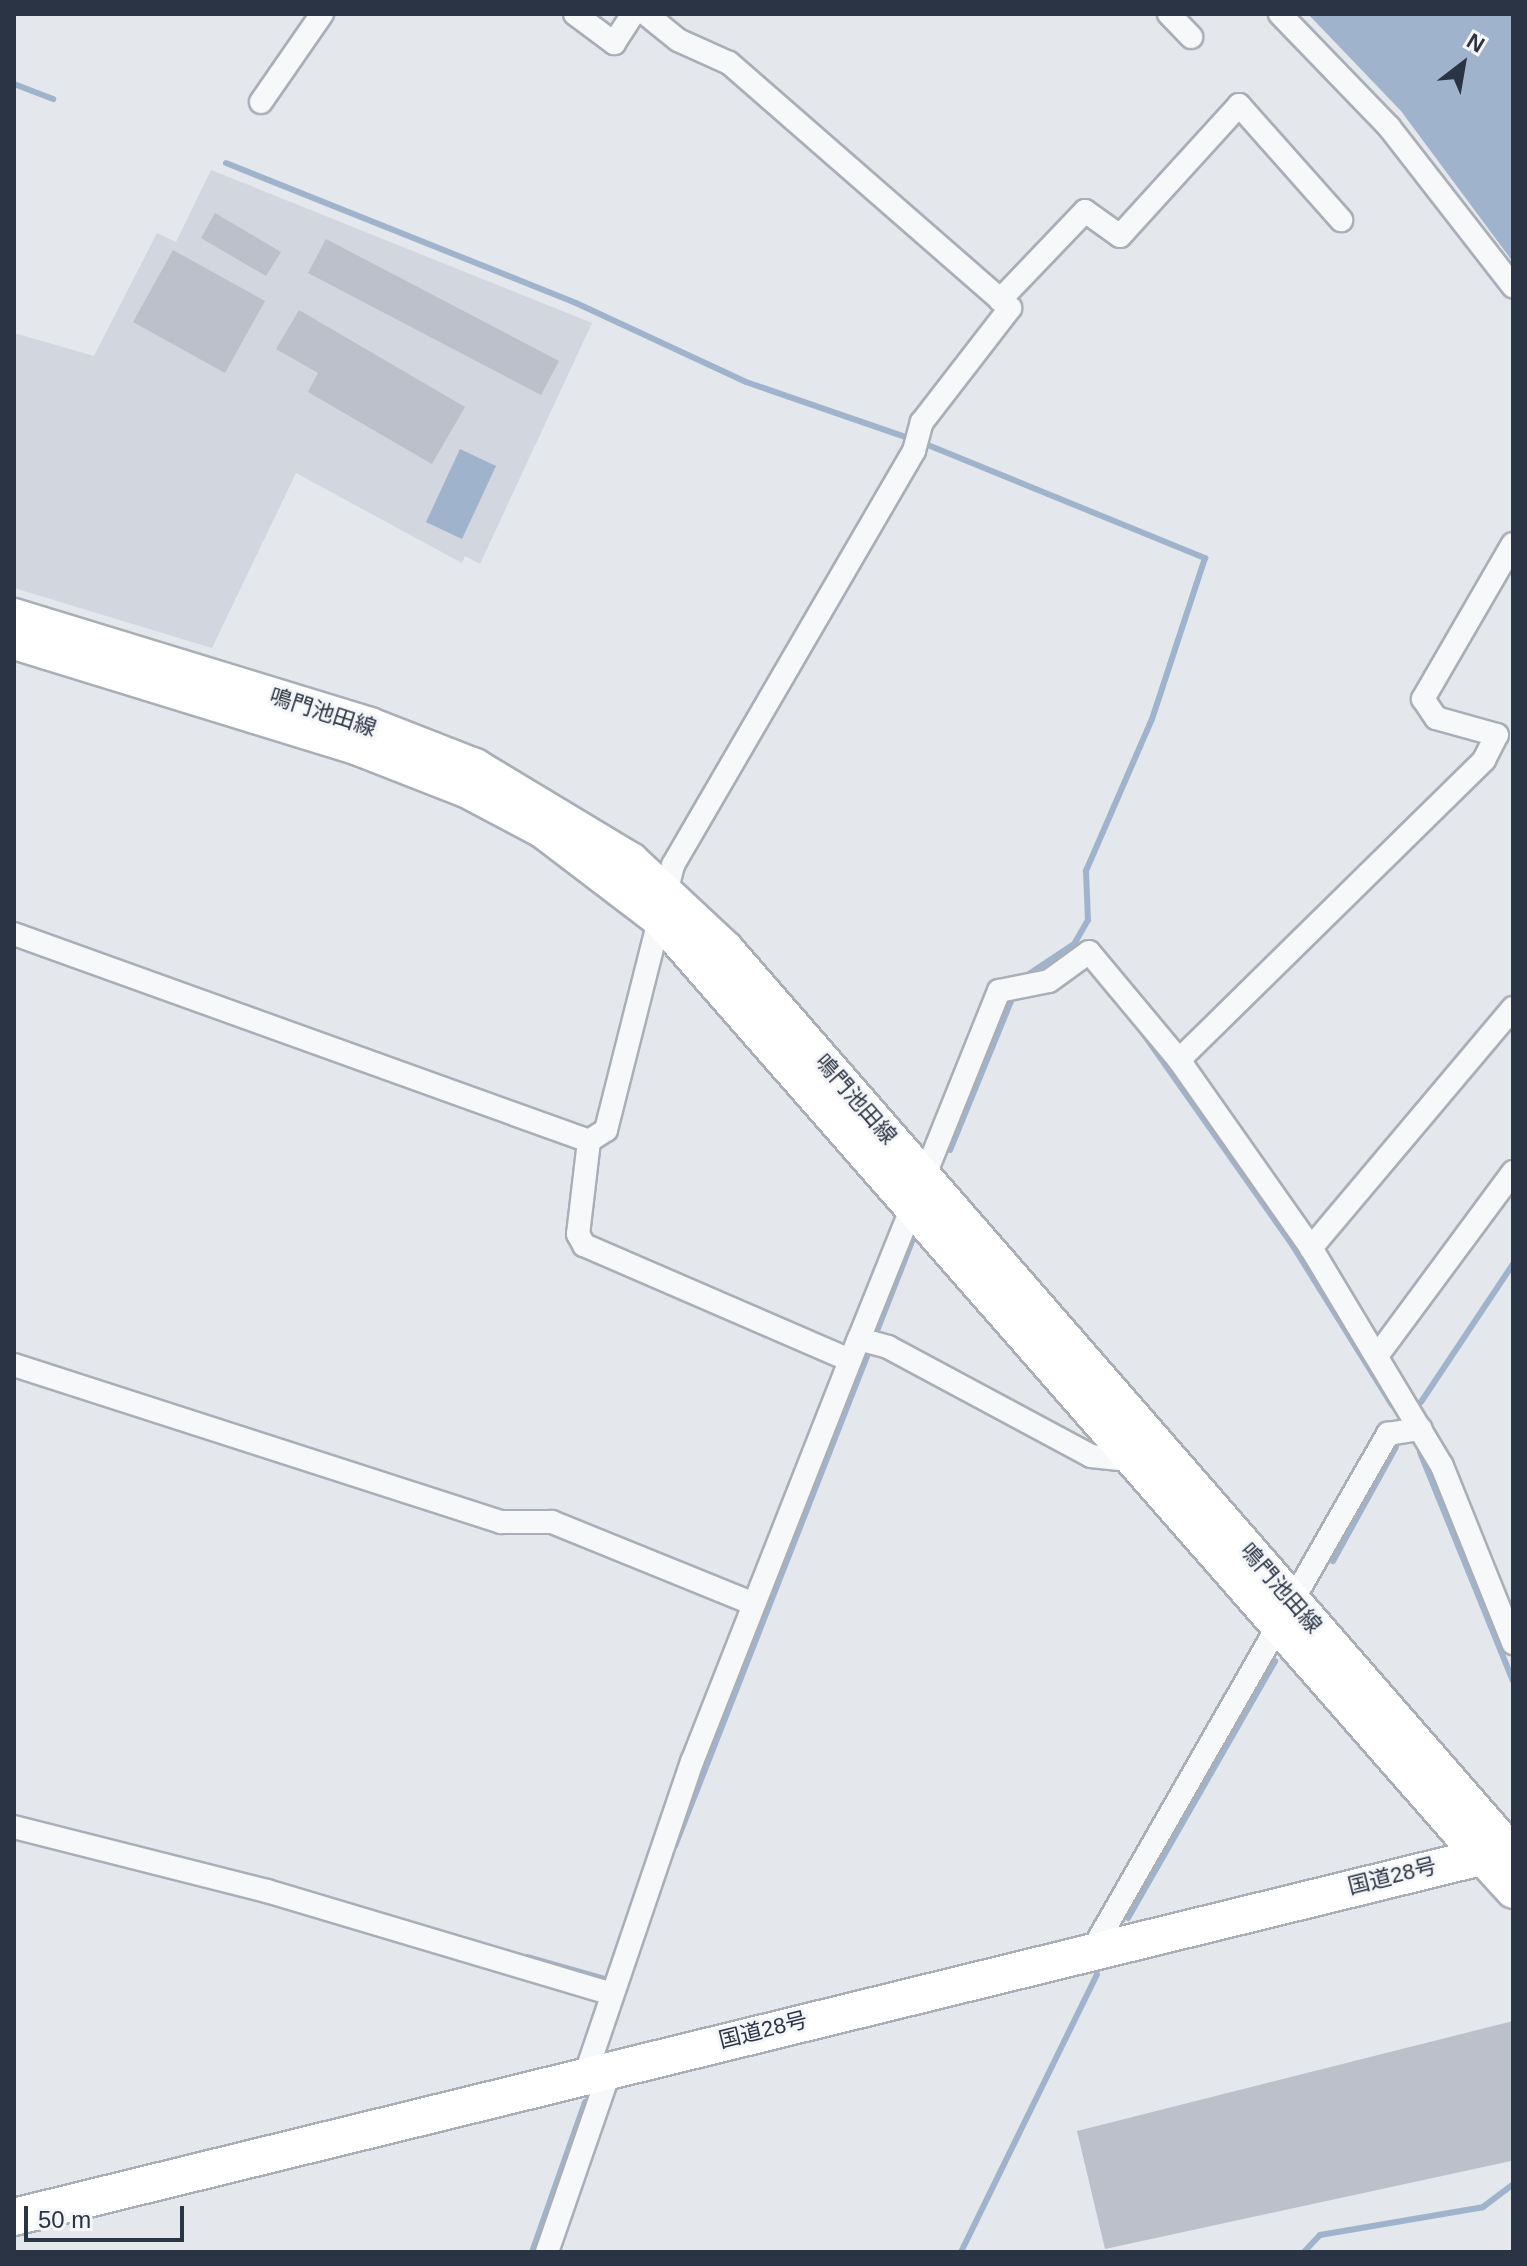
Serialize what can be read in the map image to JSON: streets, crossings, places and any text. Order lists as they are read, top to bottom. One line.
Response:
{"streets":{"highway":["国道28号"],"main road":["鳴門池田線"]},"crossings":[["鳴門池田線","国道28号"]],"scale_bar":"50 m","north":"top right"}
